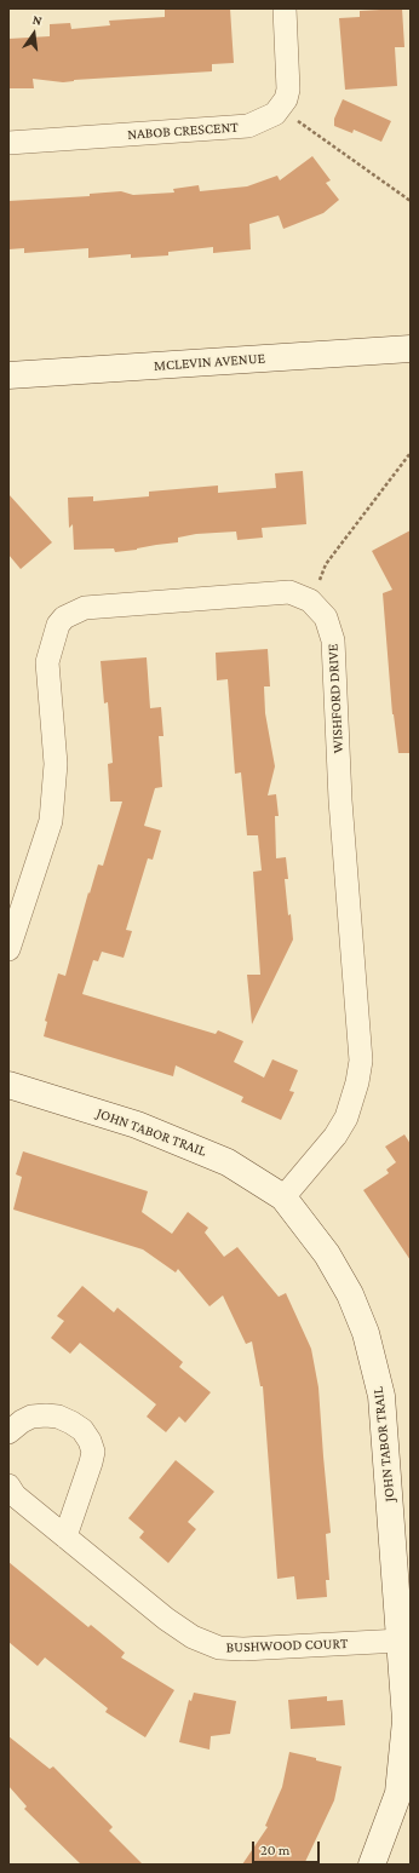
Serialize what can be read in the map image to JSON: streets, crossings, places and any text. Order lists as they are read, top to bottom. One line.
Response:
{"streets":{"street":["NABOB CRESCENT","MCLEVIN AVENUE","WISHFORD DRIVE","JOHN TABOR TRAIL","BUSHWOOD COURT"]},"crossings":[["WISHFORD DRIVE","JOHN TABOR TRAIL"],["JOHN TABOR TRAIL","BUSHWOOD COURT"]],"scale_bar":"20 m","north":"top"}
